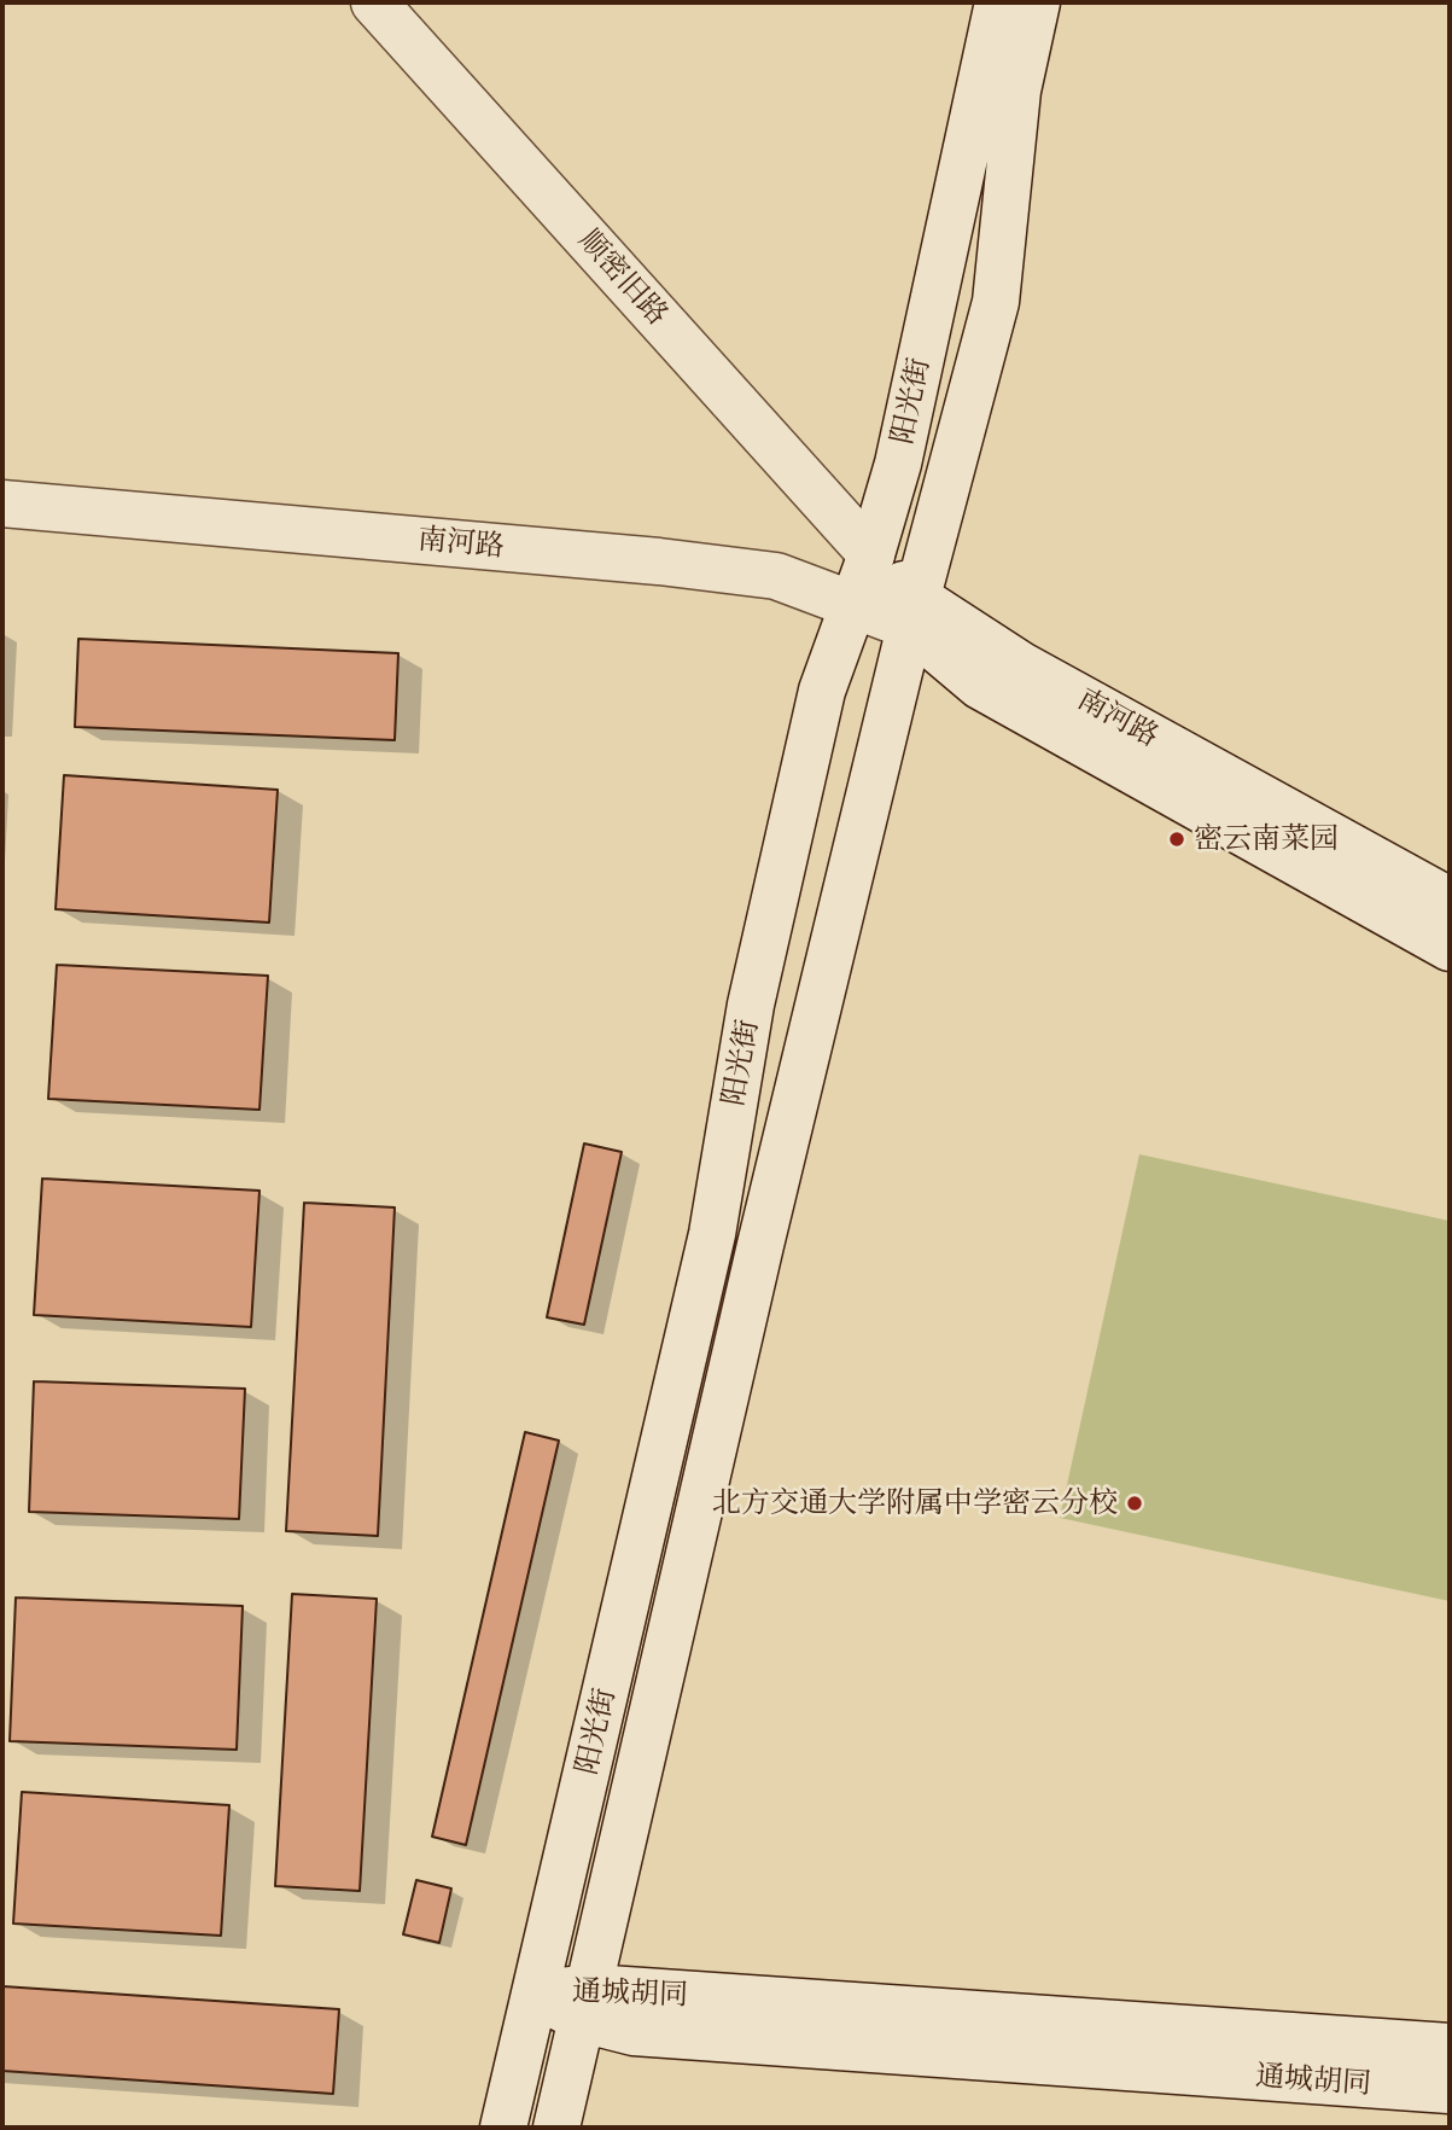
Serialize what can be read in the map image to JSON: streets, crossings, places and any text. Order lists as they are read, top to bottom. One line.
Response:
{"streets":{"main road":["顺密旧路","阳光街","南河路","通城胡同"]},"crossings":[["顺密旧路","阳光街"],["顺密旧路","南河路"],["阳光街","南河路"],["阳光街","通城胡同"]],"places":["密云南菜园","北方交通大学附属中学密云分校"]}
